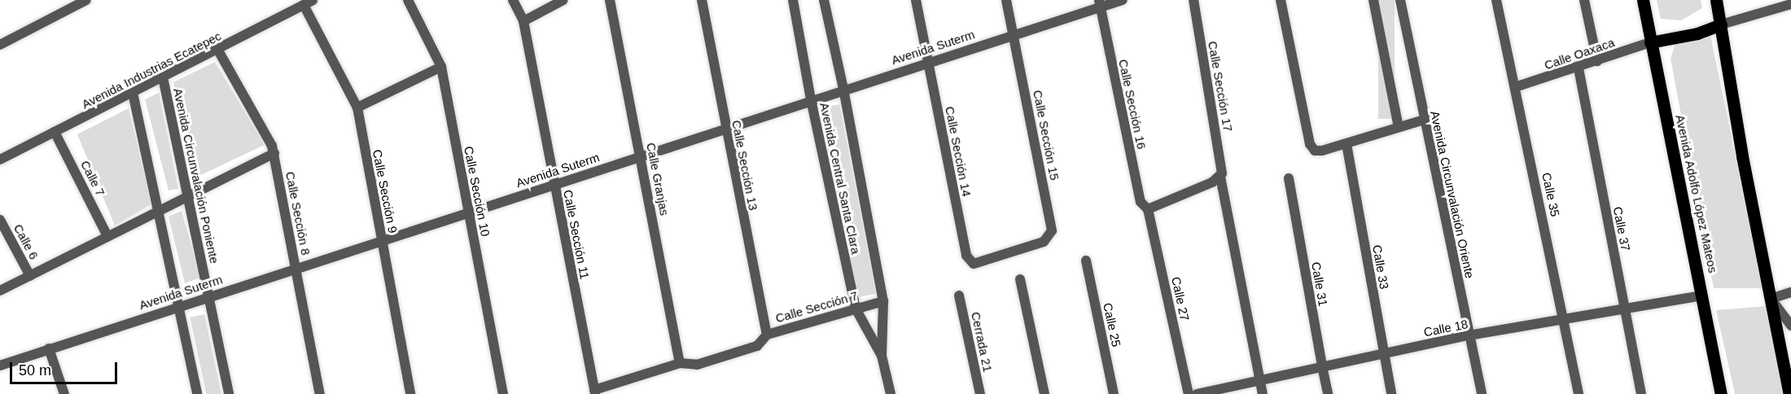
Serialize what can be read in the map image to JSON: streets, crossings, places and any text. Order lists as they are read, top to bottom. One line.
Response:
{"streets":{"main road":["Avenida Adolfo López Mateos"],"street":["Avenida Suterm","Calle Oaxaca","Avenida Industrias Ecatepec","Calle Sección 17","Calle Sección 16","Calle Sección 15","Calle Sección 14","Calle Sección 13","Avenida Circunvalación Poniente","Calle 7","Avenida Central Santa Clara","Calle Granjas","Calle Sección 9","Calle Sección 10","Avenida Circunvalación Oriente","Calle 35","Calle Sección 8","Calle 37","Calle Sección 11","Calle 6","Calle 33","Calle 31","Calle 27","Calle Sección 7","Calle 25","Calle 18","Cerrada 21"]},"crossings":[["Avenida Suterm","Calle Sección 16"],["Avenida Suterm","Calle Sección 15"],["Avenida Suterm","Calle Sección 14"],["Avenida Suterm","Calle Sección 13"],["Avenida Suterm","Avenida Circunvalación Poniente"],["Avenida Suterm","Avenida Central Santa Clara"],["Avenida Suterm","Calle Granjas"],["Avenida Suterm","Calle Sección 9"],["Avenida Suterm","Calle Sección 10"],["Avenida Suterm","Calle Sección 8"],["Avenida Suterm","Calle Sección 11"],["Calle Oaxaca","Avenida Adolfo López Mateos"],["Calle Oaxaca","Calle 35"],["Calle Oaxaca","Calle 37"],["Avenida Industrias Ecatepec","Avenida Circunvalación Poniente"],["Avenida Industrias Ecatepec","Calle 7"],["Avenida Industrias Ecatepec","Calle Sección 9"],["Avenida Industrias Ecatepec","Calle Sección 8"],["Calle Sección 17","Calle 18"],["Calle Sección 16","Calle 27"],["Calle Sección 15","Calle Sección 14"],["Calle Sección 13","Calle Sección 7"],["Avenida Central Santa Clara","Calle Sección 7"],["Calle Granjas","Calle Sección 7"],["Avenida Adolfo López Mateos","Calle 18"],["Avenida Circunvalación Oriente","Calle 18"],["Calle 35","Calle 18"],["Calle 37","Calle 18"],["Calle Sección 11","Calle Sección 7"],["Calle 33","Calle 18"],["Calle 31","Calle 18"]],"scale_bar":"50 m"}
